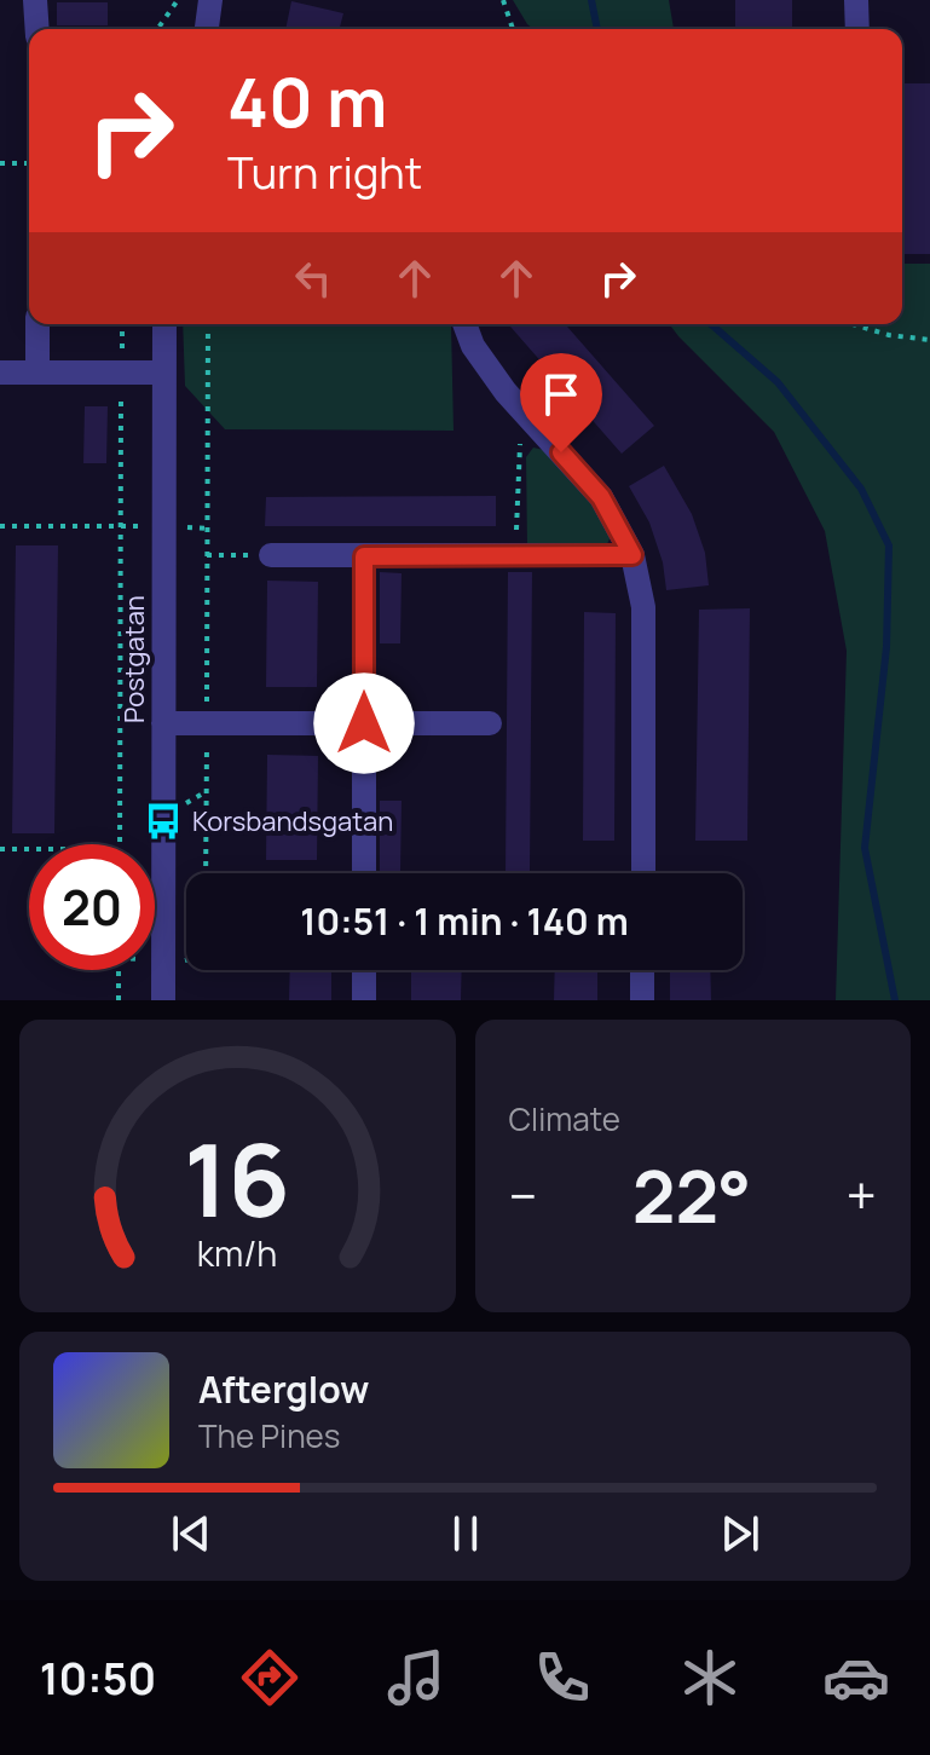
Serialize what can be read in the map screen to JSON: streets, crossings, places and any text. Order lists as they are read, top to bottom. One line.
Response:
{"streets":{"street":["Postgatan"]},"places":{"bus stop":["Korsbandsgatan"]},"page":{"turn":["40 m","Turn right"],"limit":"20","trip":"10:51 · 1 min · 140 m","tile":"Climate","heat":["−","22°","+"],"song":["Afterglow","The Pines"],"tabs":"10:50","gauge":["16","km/h"]}}
